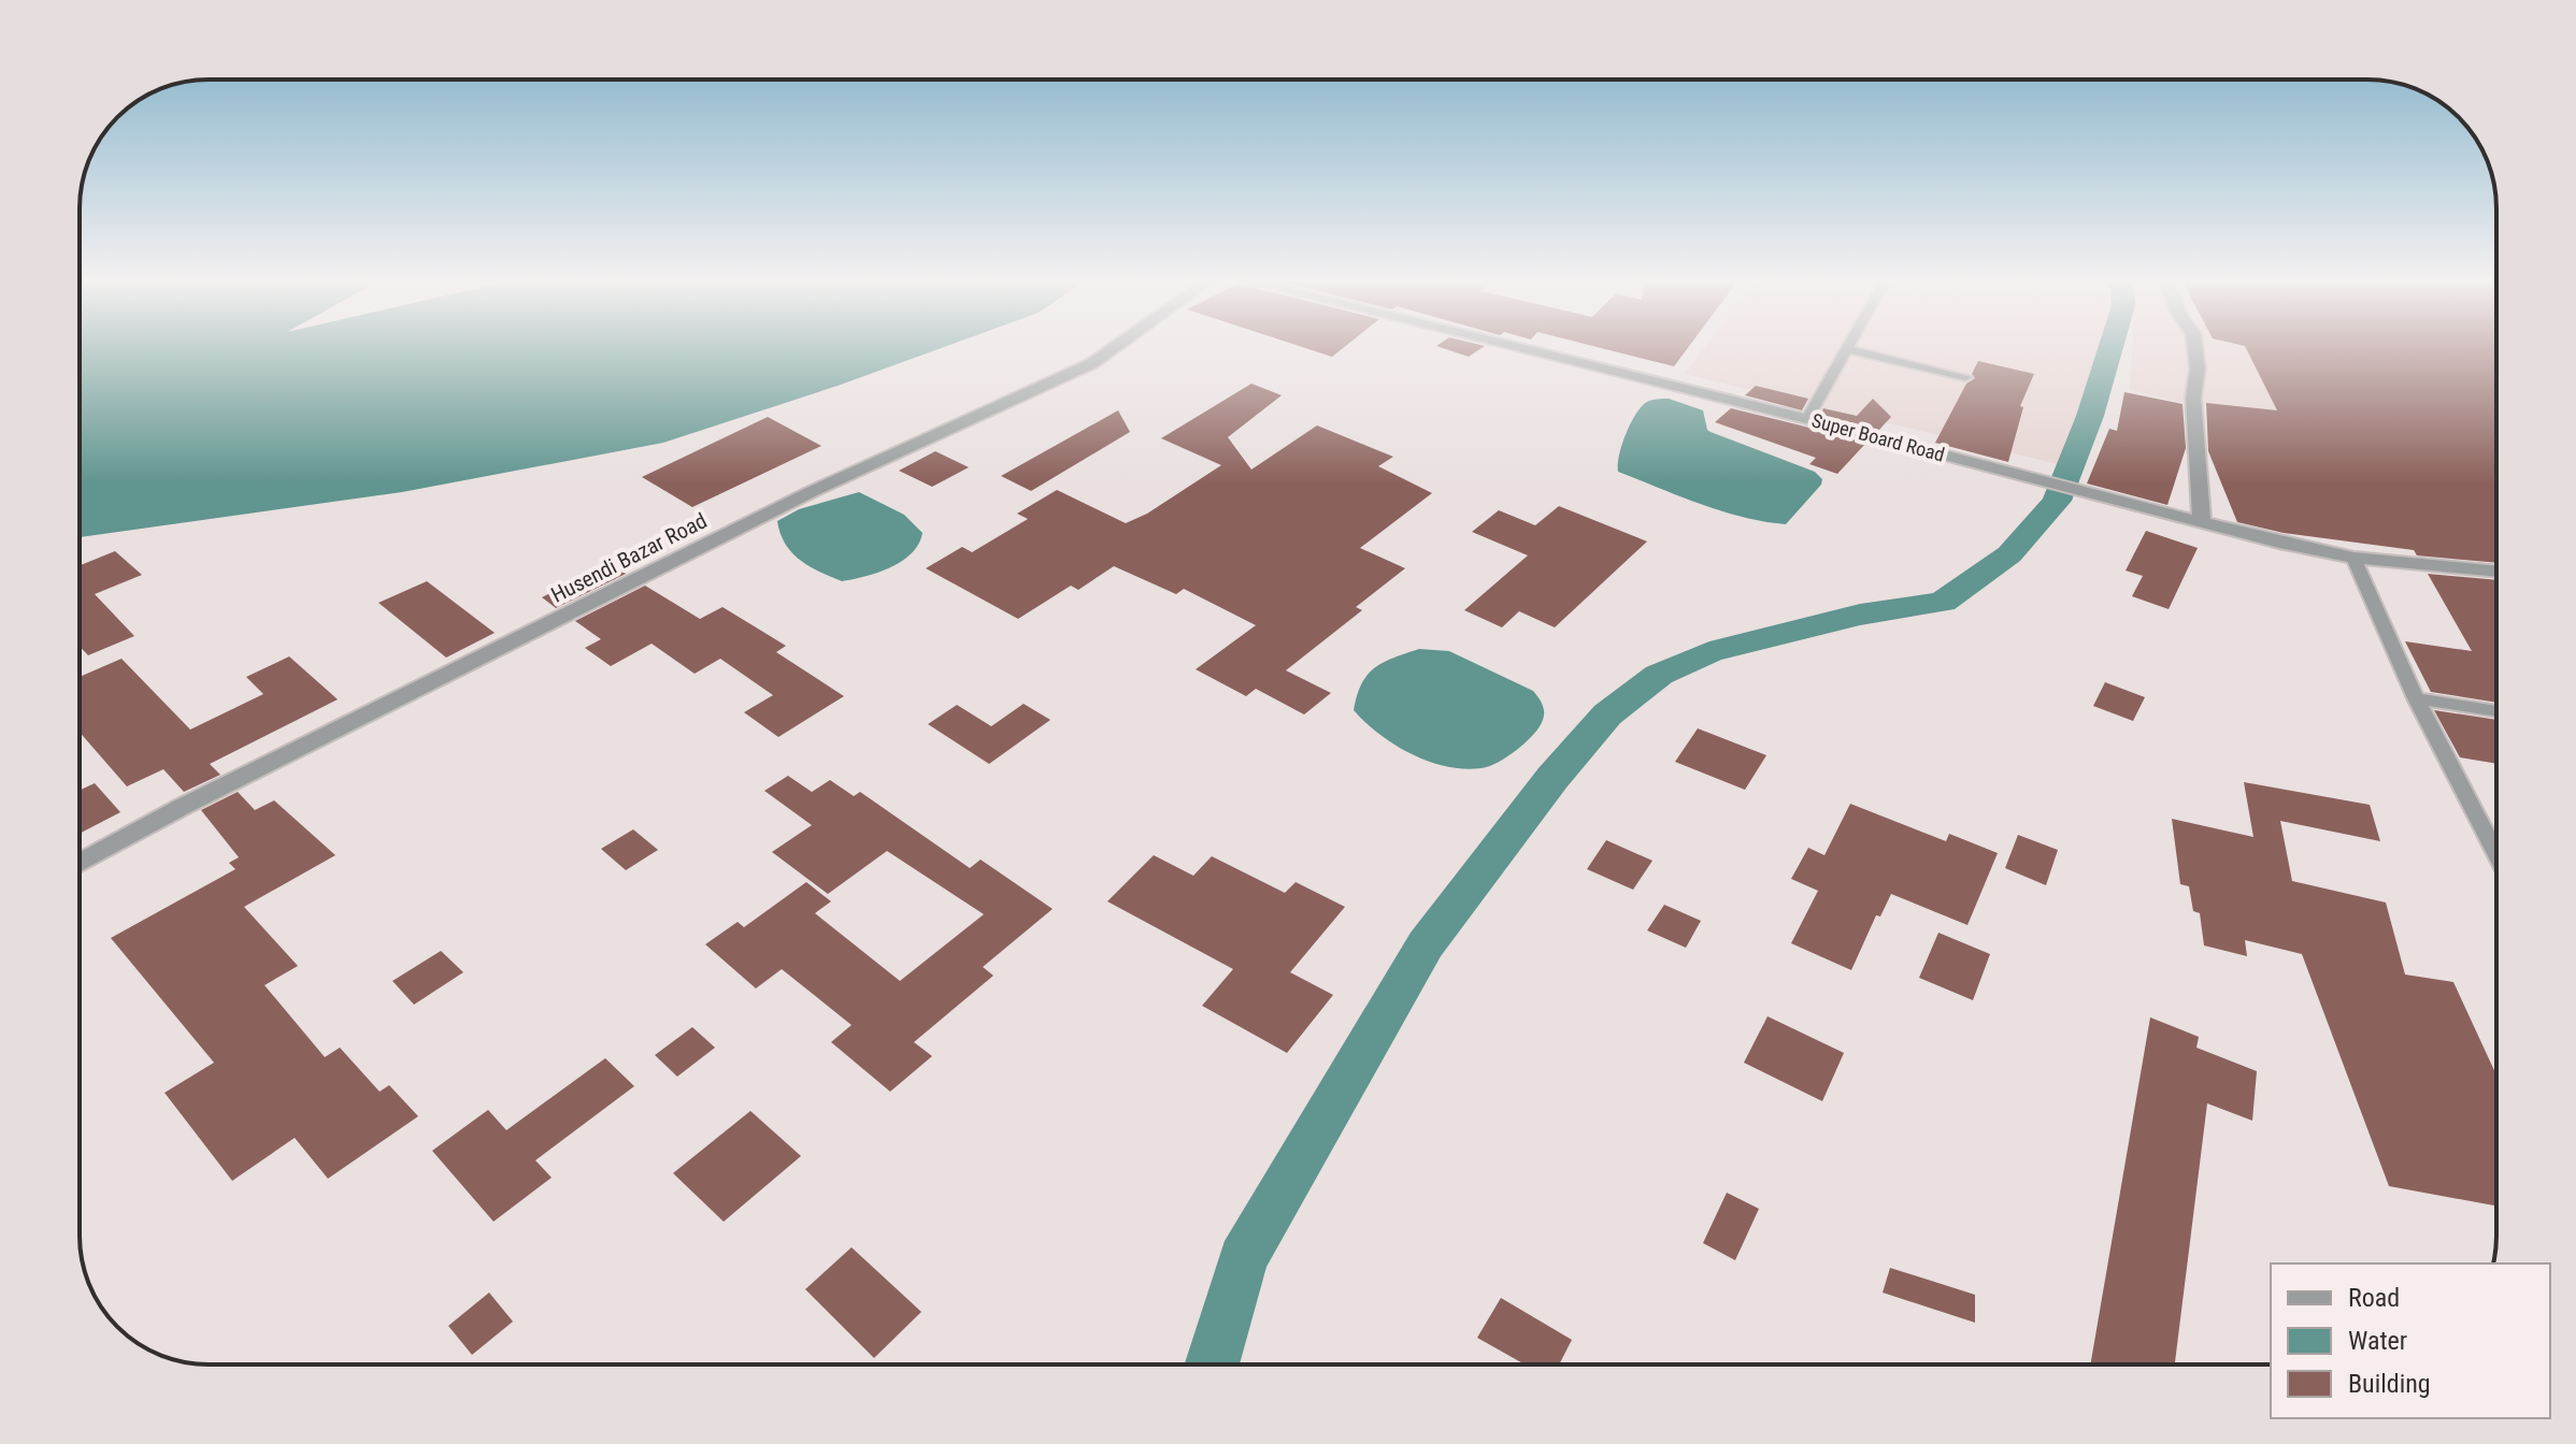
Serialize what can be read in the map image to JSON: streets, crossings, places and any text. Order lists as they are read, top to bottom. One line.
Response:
{"streets":{"street":["Super Board Road","Husendi Bazar Road"]},"legend":["Road","Water","Building"]}
